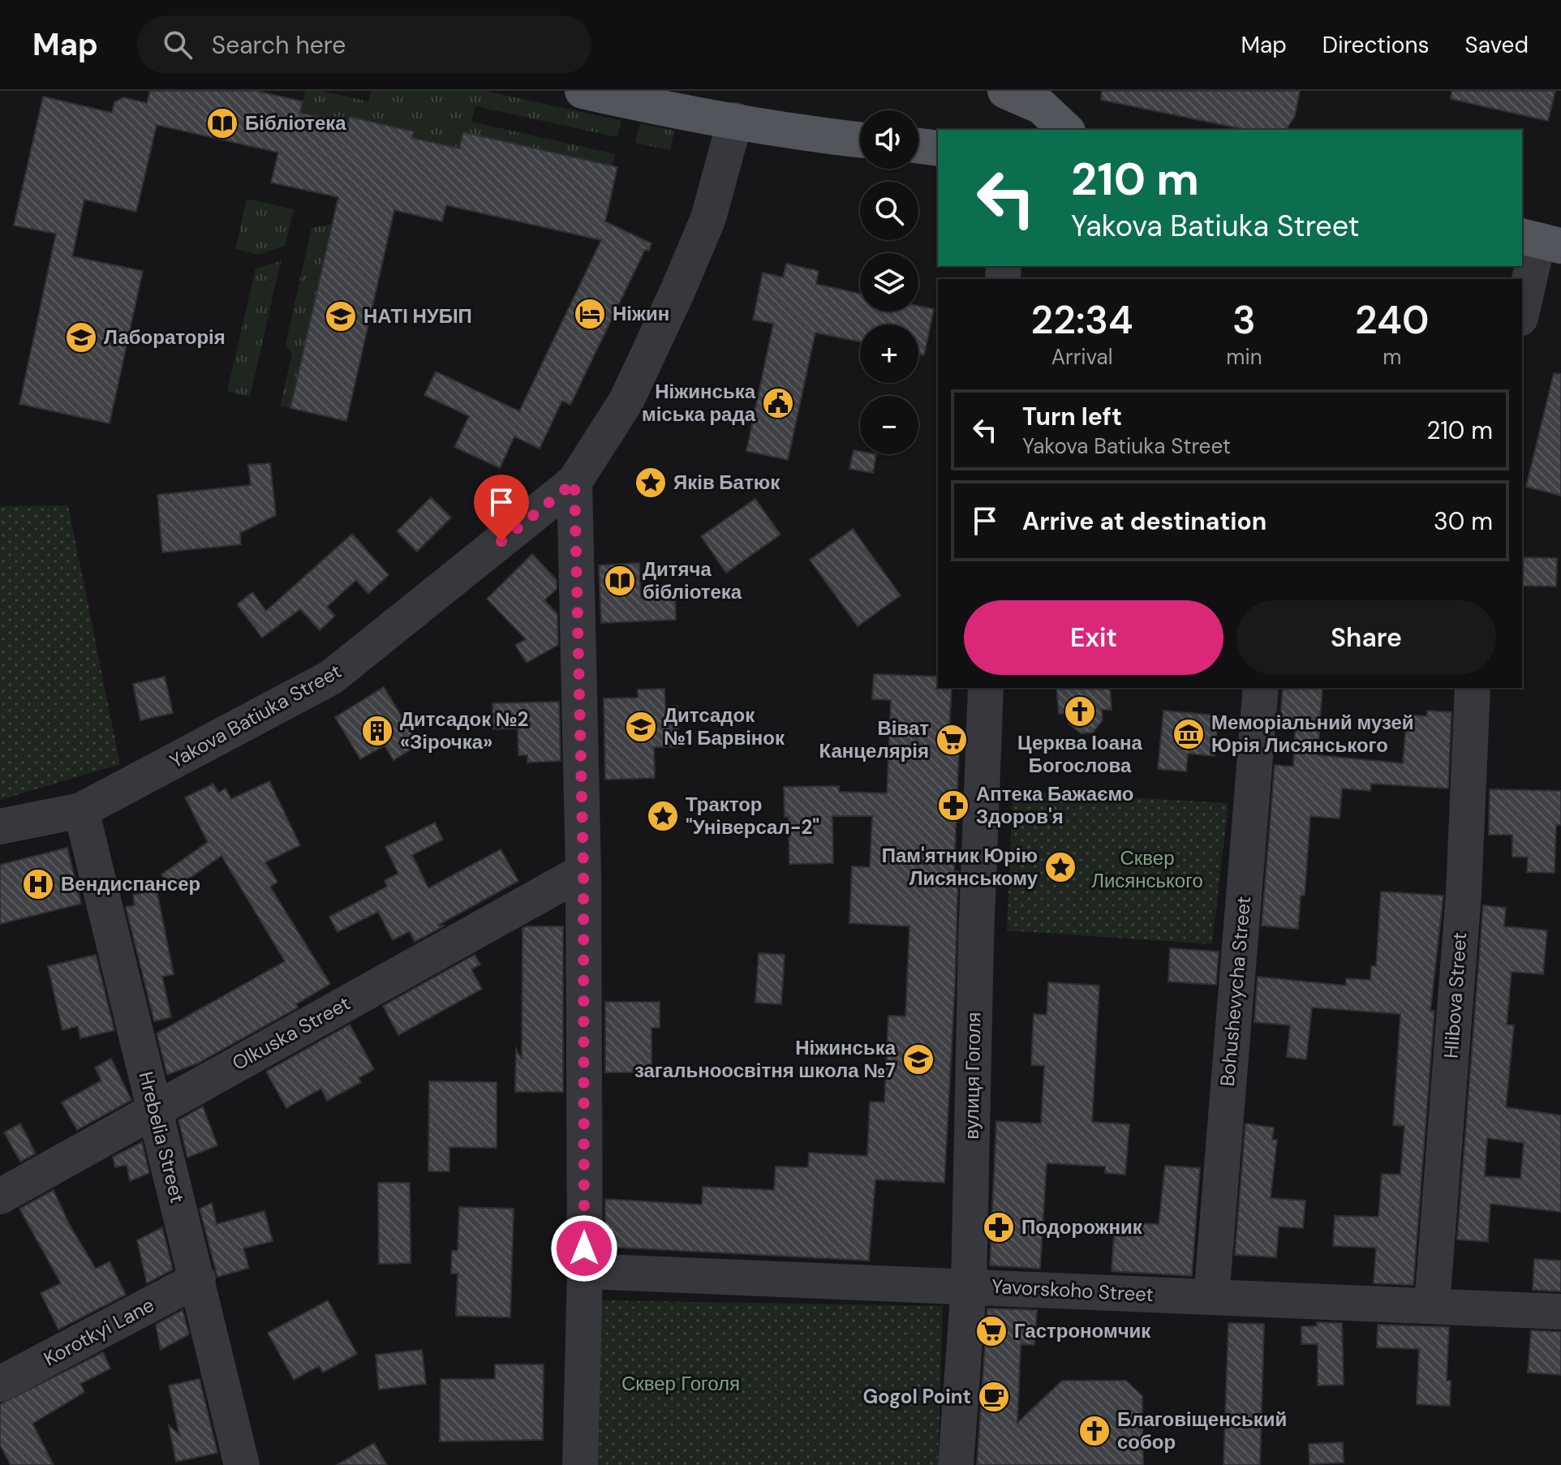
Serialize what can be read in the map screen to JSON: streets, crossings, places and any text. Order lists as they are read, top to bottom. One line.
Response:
{"streets":{"street":["Yakova Batiuka Street","Bohushevycha Street","Hlibova Street","Olkuska Street","вулиця Гоголя","Hrebelia Street","Yavorskoho Street","Korotkyi Lane"]},"crossings":[["Yakova Batiuka Street","Hrebelia Street"],["Bohushevycha Street","Yavorskoho Street"],["Hlibova Street","Yavorskoho Street"],["Olkuska Street","Hrebelia Street"],["вулиця Гоголя","Yavorskoho Street"],["Hrebelia Street","Korotkyi Lane"]],"parks":["Сквер Лисянського","Сквер Гоголя"],"places":{"library":["Бібліотека","Дитяча бібліотека"],"hotel":["Ніжин"],"school or university":["НАТІ НУБІП","Лабораторія","Дитсадок №1 Барвінок","Ніжинська загальноосвітня школа №7"],"public building":["Ніжинська міська рада"],"place":["Яків Батюк","Трактор \"Універсал-2\"","Пам'ятник Юрію Лисянському"],"church":["Церква Іоана Богослова","Благовіщенський собор"],"building":["Дитсадок №2 «Зірочка»"],"museum":["Меморіальний музей Юрія Лисянського"],"supermarket":["Віват Канцелярія","Гастрономчик"],"pharmacy":["Аптека Бажаємо Здоров'я","Подорожник"],"hospital":["Вендиспансер"],"cafe":["Gogol Point"]},"page":{"header":"Map","search":"Search here","nav":["Map","Directions","Saved"],"map_buttons":["+","−"],"turn":["210 m","Yakova Batiuka Street"],"eta":["22:34","Arrival","3","min","240","m"],"list":[{"name":"Turn left","note":"Yakova Batiuka Street","value":"210 m"},{"name":"Arrive at destination","value":"30 m"}],"buttons":["Exit","Share"]}}
